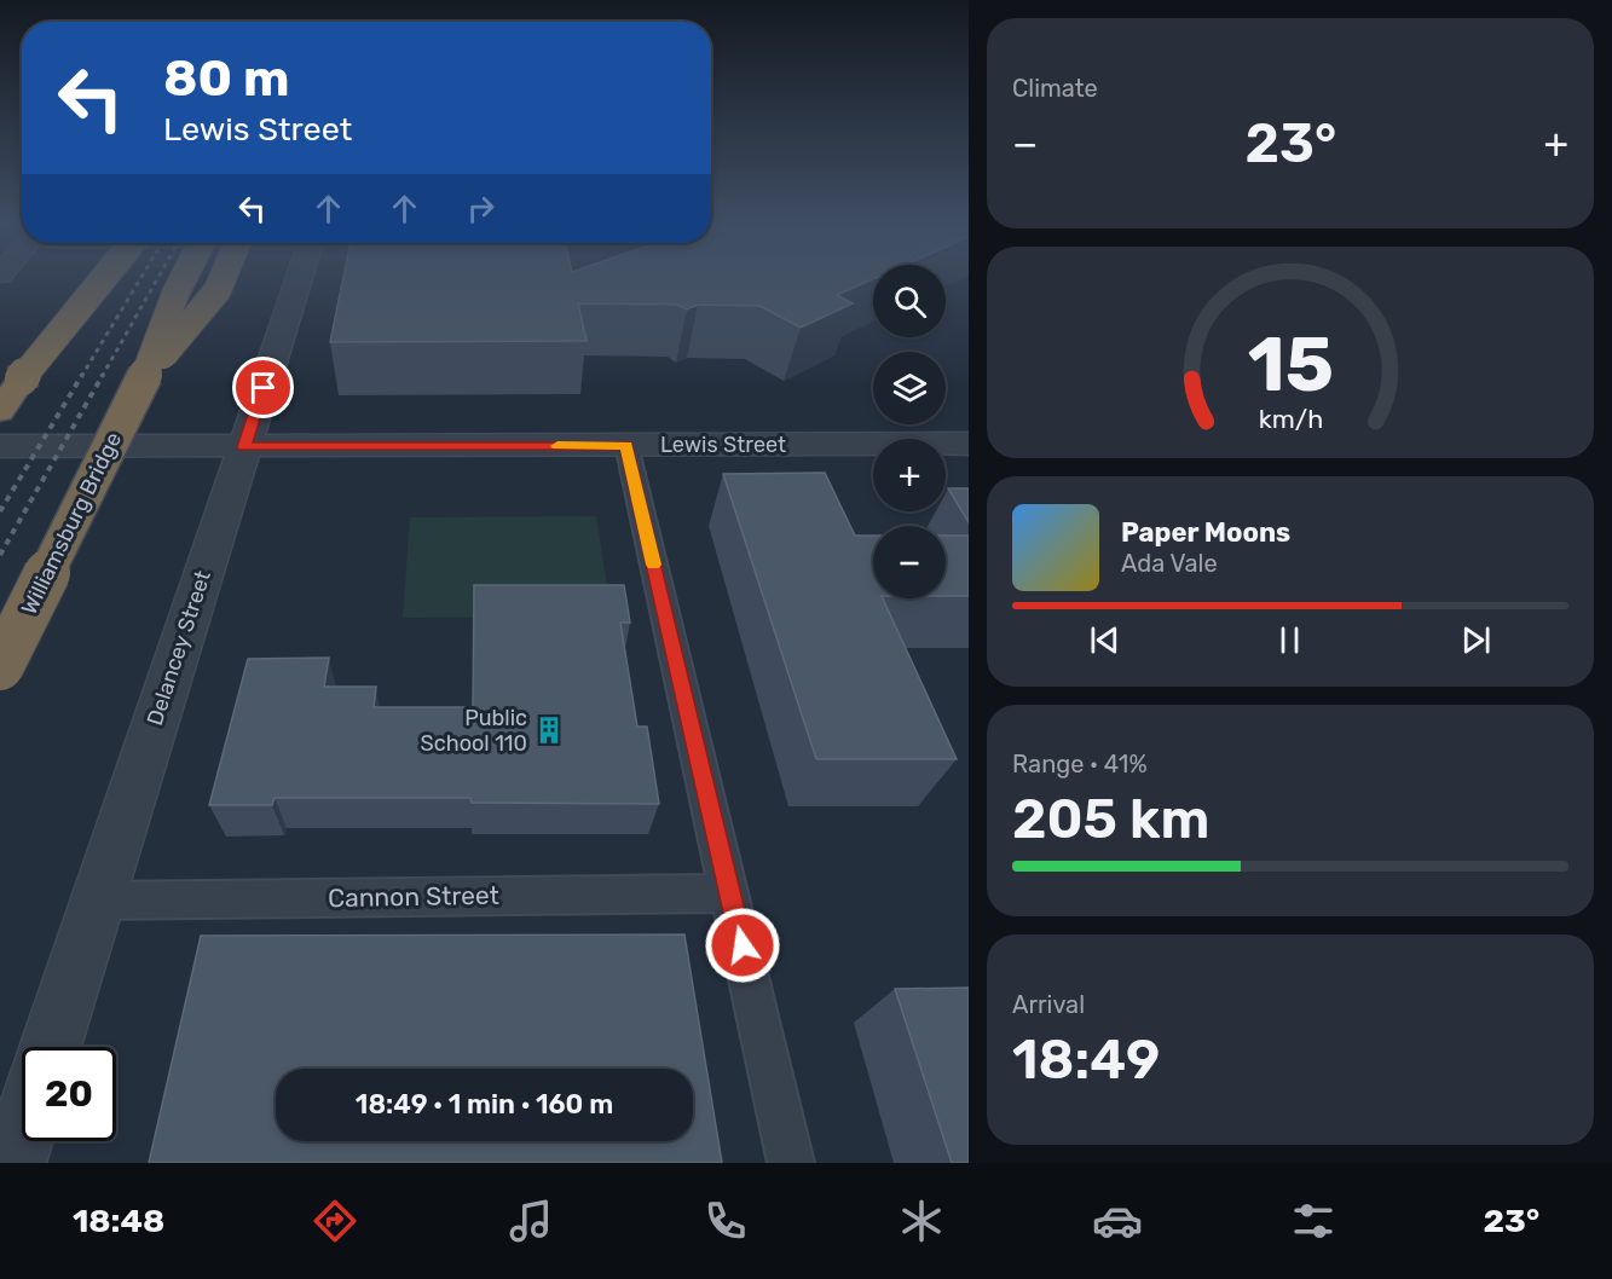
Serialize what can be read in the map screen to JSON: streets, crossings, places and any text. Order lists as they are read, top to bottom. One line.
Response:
{"streets":{"highway":["Williamsburg Bridge"],"street":["Lewis Street","Delancey Street"],"lane":["Cannon Street"]},"crossings":[["Lewis Street","Delancey Street"],["Delancey Street","Cannon Street"]],"places":{"building":["Public School 110"]},"page":{"tile":["Climate",["Range · 41%","205 km"],["Arrival","18:49"]],"turn":["80 m","Lewis Street"],"heat":["−","23°","+"],"map_buttons":["+","−"],"song":["Paper Moons","Ada Vale"],"limit":"20","trip":"18:49 · 1 min · 160 m","tabs":["18:48","23°"],"gauge":["15","km/h"]}}
